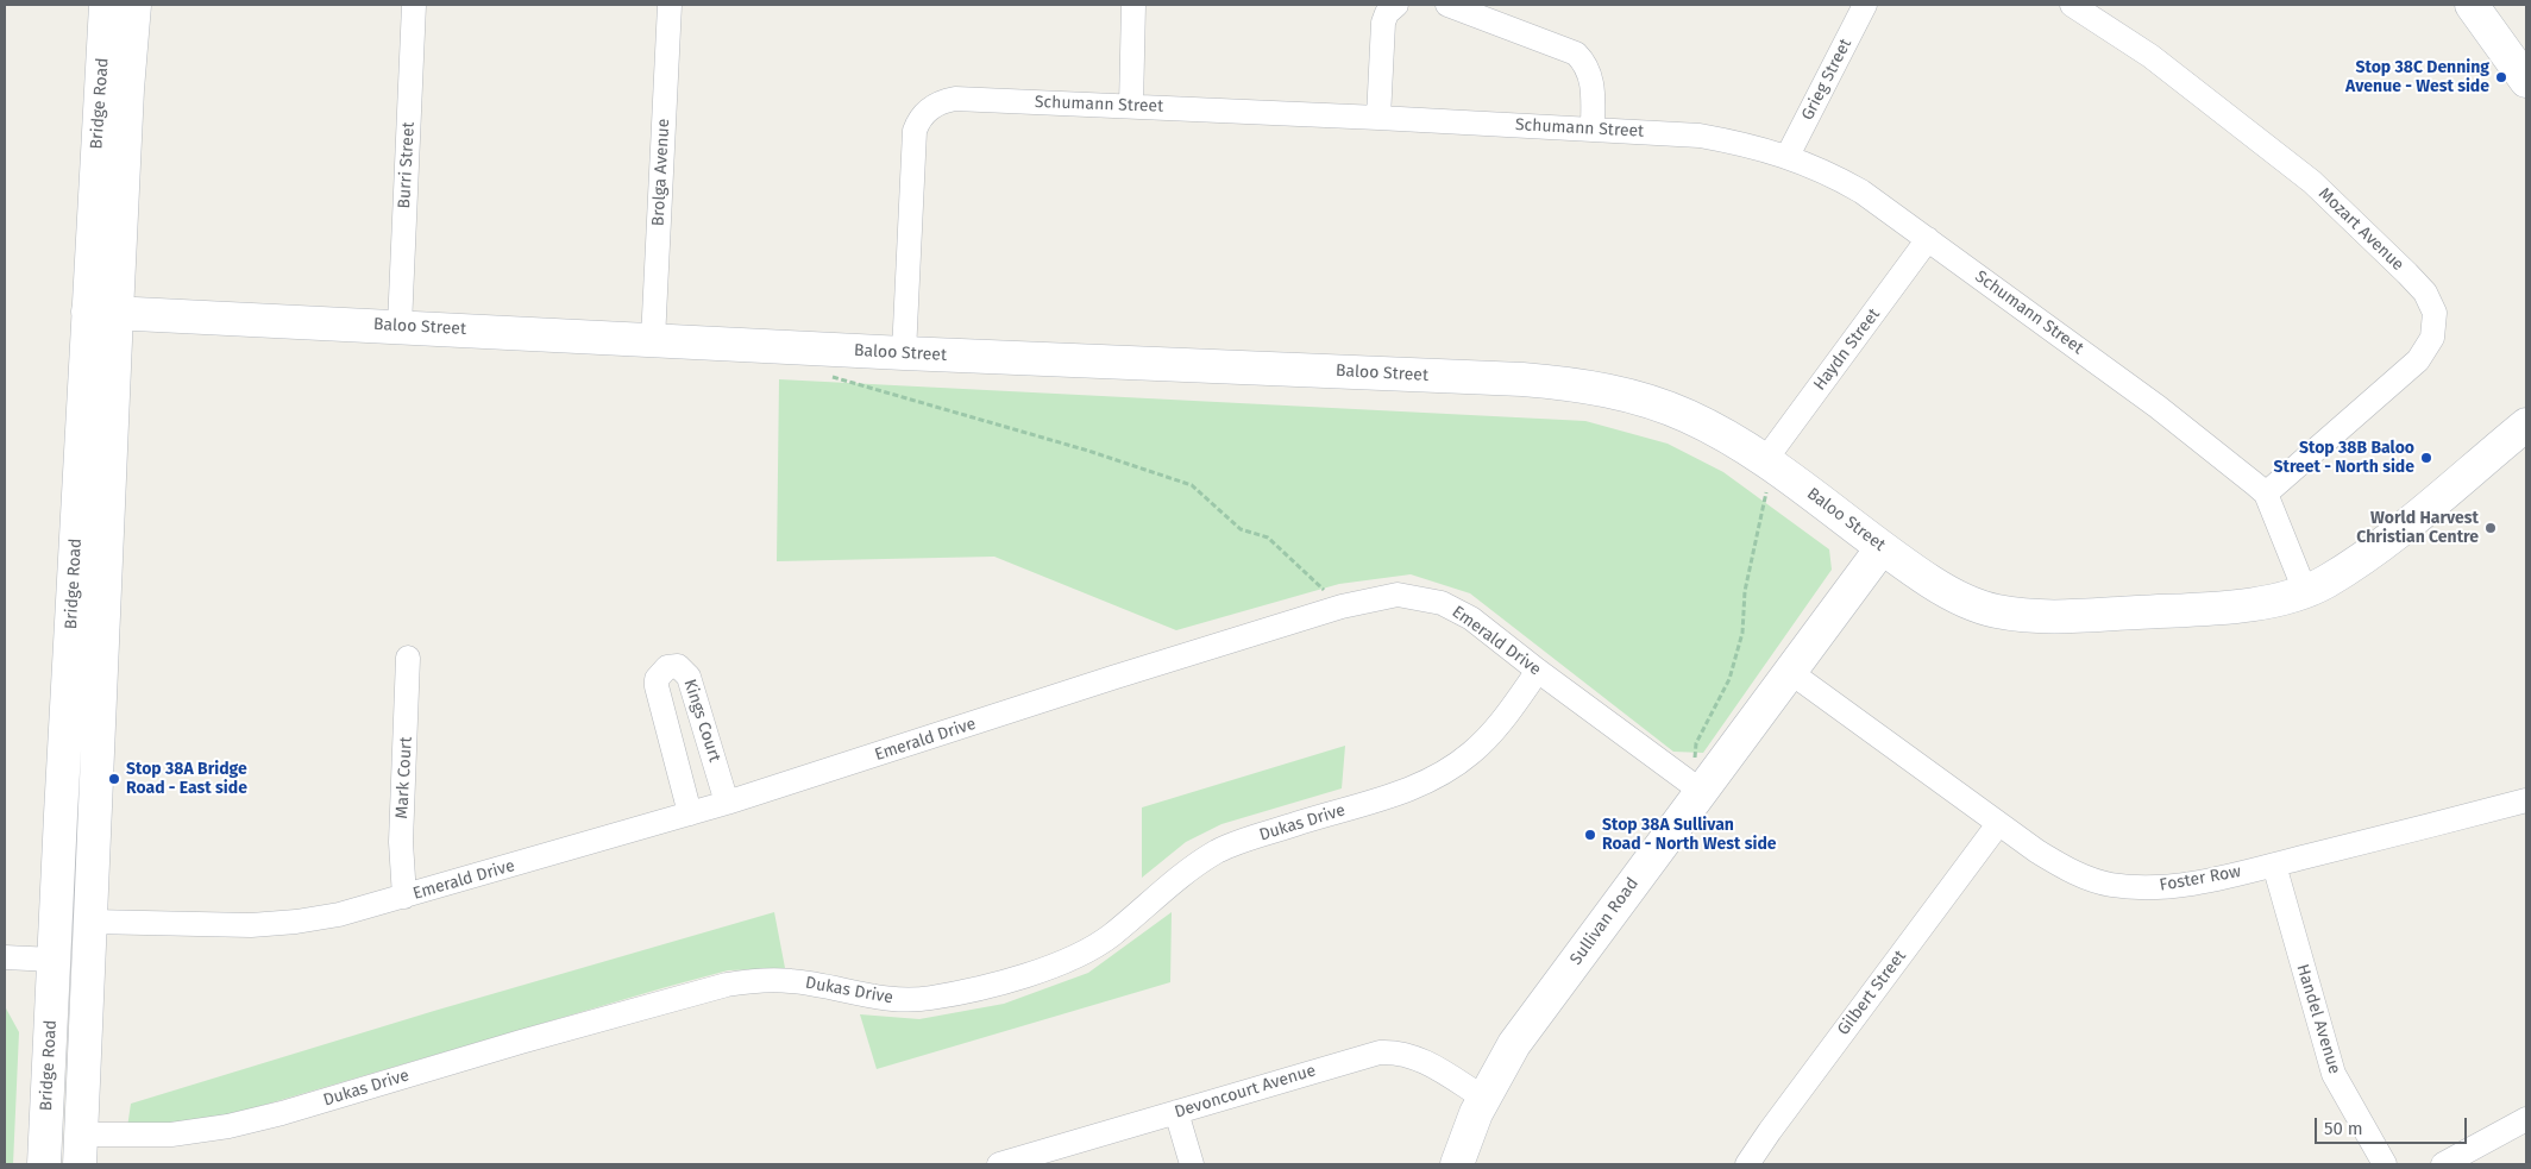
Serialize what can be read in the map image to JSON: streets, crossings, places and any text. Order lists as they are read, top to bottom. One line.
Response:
{"streets":{"street":["Grieg Street","Bridge Road","Schumann Street","Burri Street","Brolga Avenue","Mozart Avenue","Baloo Street","Haydn Street","Emerald Drive","Kings Court","Mark Court","Dukas Drive","Foster Row","Sullivan Road","Gilbert Street","Handel Avenue","Devoncourt Avenue"]},"crossings":[["Grieg Street","Schumann Street"],["Bridge Road","Baloo Street"],["Bridge Road","Emerald Drive"],["Bridge Road","Dukas Drive"],["Schumann Street","Mozart Avenue"],["Schumann Street","Baloo Street"],["Schumann Street","Haydn Street"],["Burri Street","Baloo Street"],["Brolga Avenue","Baloo Street"],["Baloo Street","Haydn Street"],["Baloo Street","Sullivan Road"],["Emerald Drive","Kings Court"],["Emerald Drive","Mark Court"],["Emerald Drive","Dukas Drive"],["Emerald Drive","Sullivan Road"],["Foster Row","Sullivan Road"],["Foster Row","Gilbert Street"],["Foster Row","Handel Avenue"],["Sullivan Road","Devoncourt Avenue"]],"places":["Stop 38C Denning Avenue - West side","Stop 38B Baloo Street - North side","World Harvest Christian Centre","Stop 38A Bridge Road - East side","Stop 38A Sullivan Road - North West side"],"scale_bar":"50 m"}
